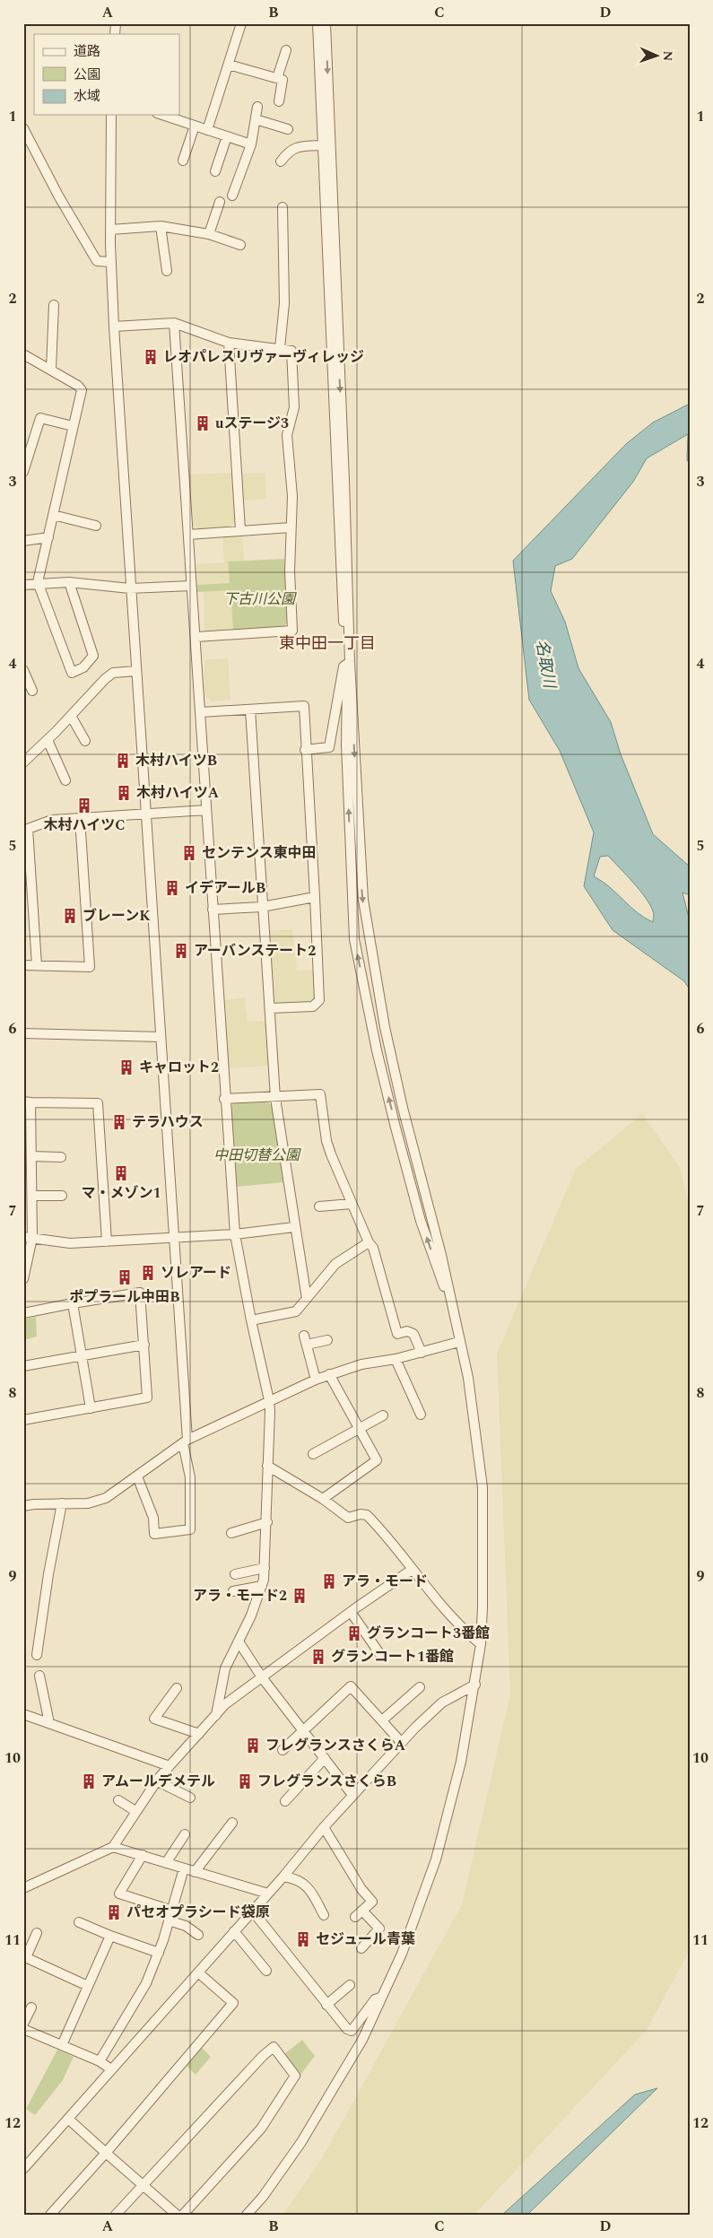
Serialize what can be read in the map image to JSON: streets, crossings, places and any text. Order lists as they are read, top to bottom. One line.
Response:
{"districts":["東中田一丁目"],"water":["名取川"],"parks":["下古川公園","中田切替公園"],"places":{"building":["レオパレスリヴァーヴィレッジ","uステージ3","木村ハイツB","木村ハイツA","木村ハイツC","センテンス東中田","イデアールB","ブレーンK","アーバンステート2","キャロット2","テラハウス","マ・メゾン1","ソレアード","ポプラール中田B","アラ・モード","アラ・モード2","グランコート3番館","グランコート1番館","フレグランスさくらA","アムールデメテル","フレグランスさくらB","パセオプラシード袋原","セジュール青葉"]},"legend":["道路","公園","水域"],"north":"right","grid":{"columns":["A","B","C","D"],"rows":["1","2","3","4","5","6","7","8","9","10","11","12"]}}
